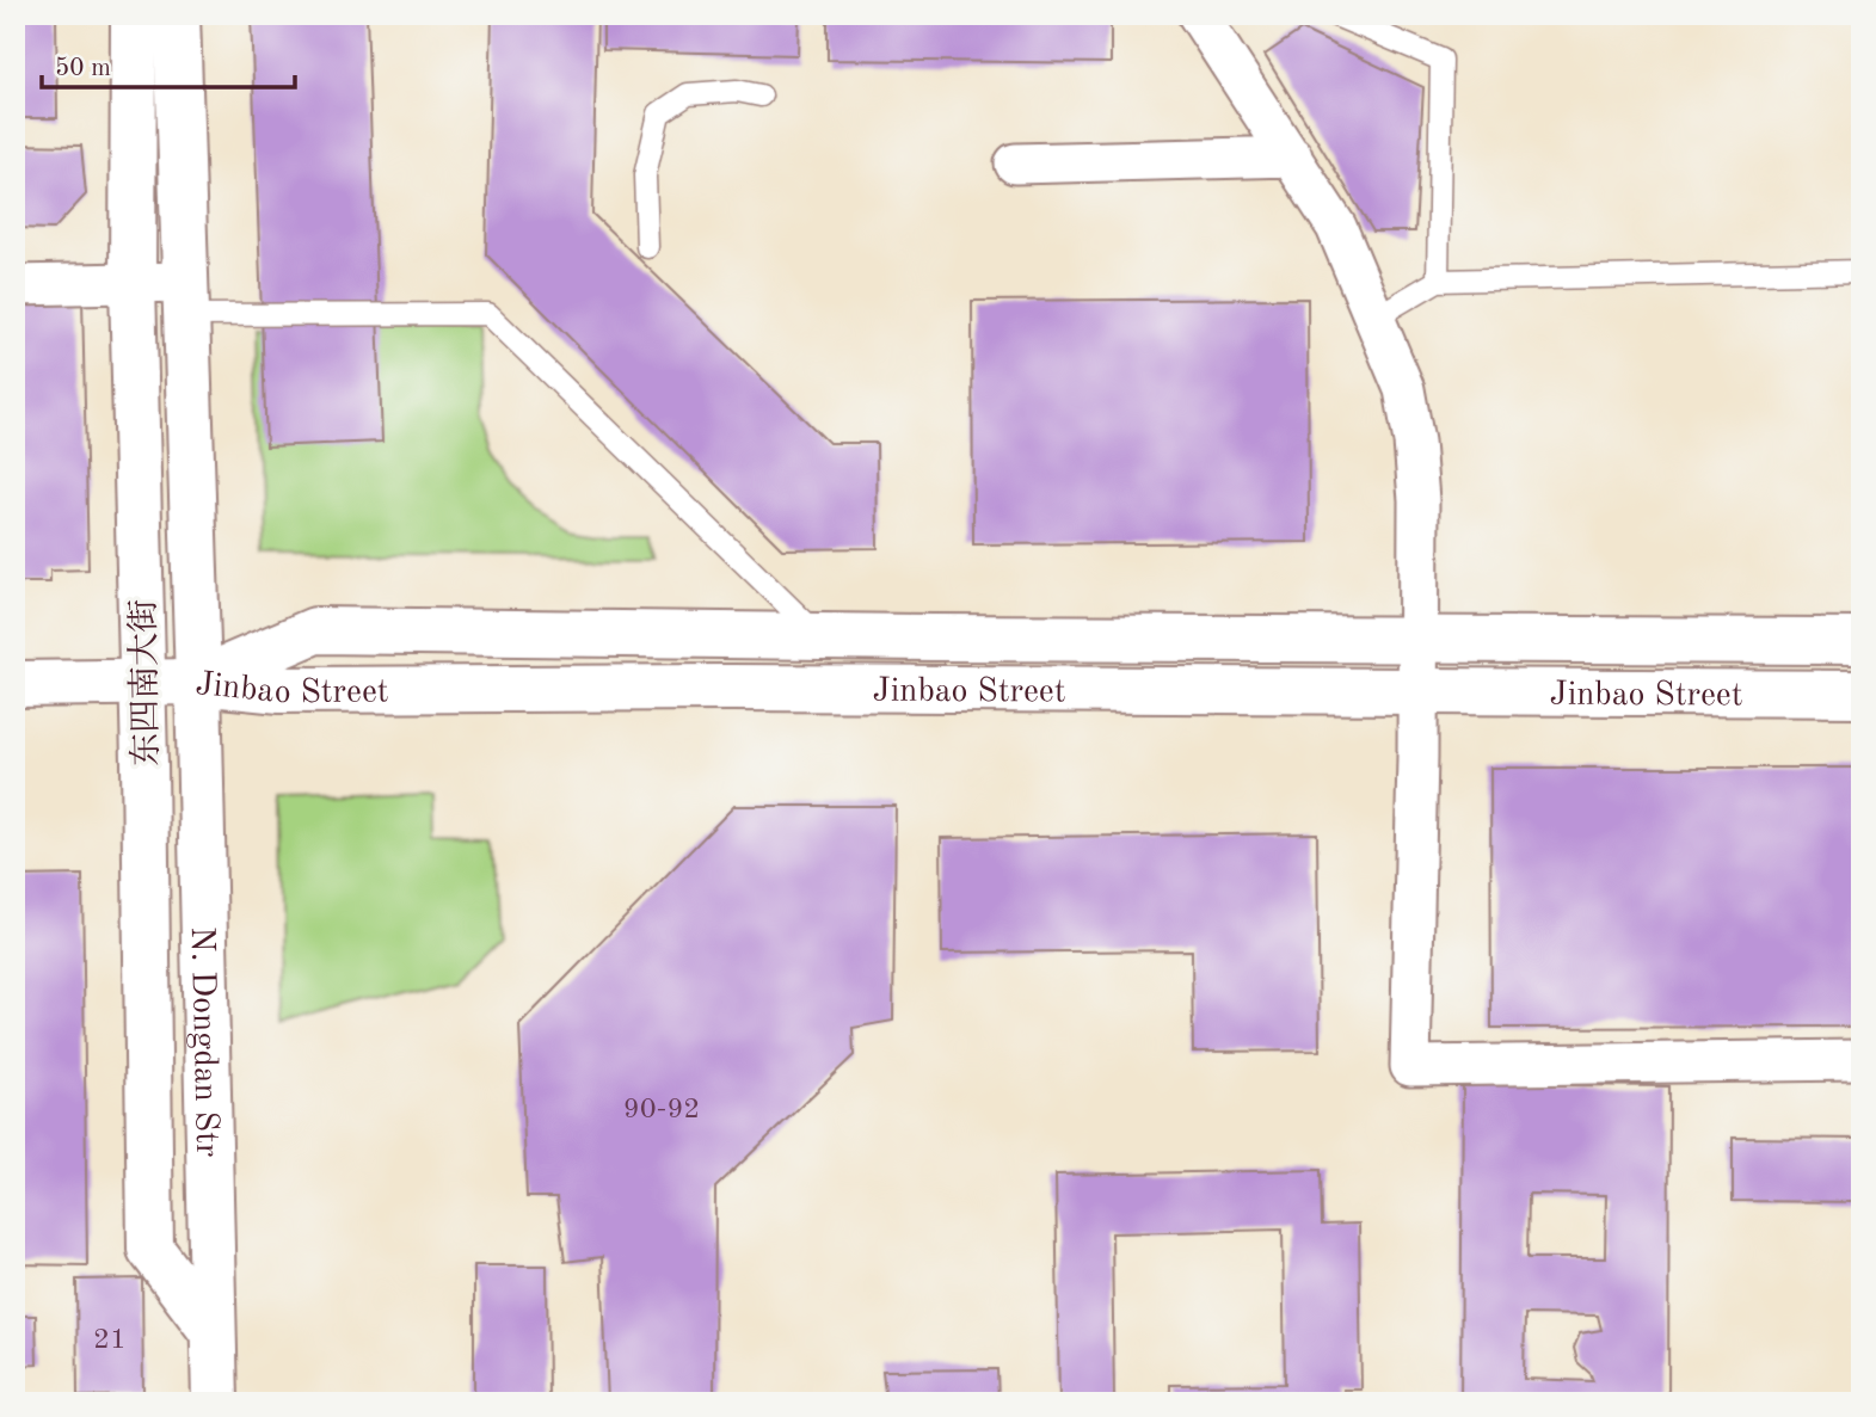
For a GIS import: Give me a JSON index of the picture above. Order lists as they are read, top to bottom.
{
  "streets": {
    "main road": ["Jinbao Street", "东四南大街", "N. Dongdan Str"]
  },
  "crossings": [
    ["Jinbao Street", "东四南大街"],
    ["Jinbao Street", "N. Dongdan Str"],
    ["东四南大街", "N. Dongdan Str"]
  ],
  "house_numbers": ["90-92", "21"],
  "scale_bar": "50 m"
}
